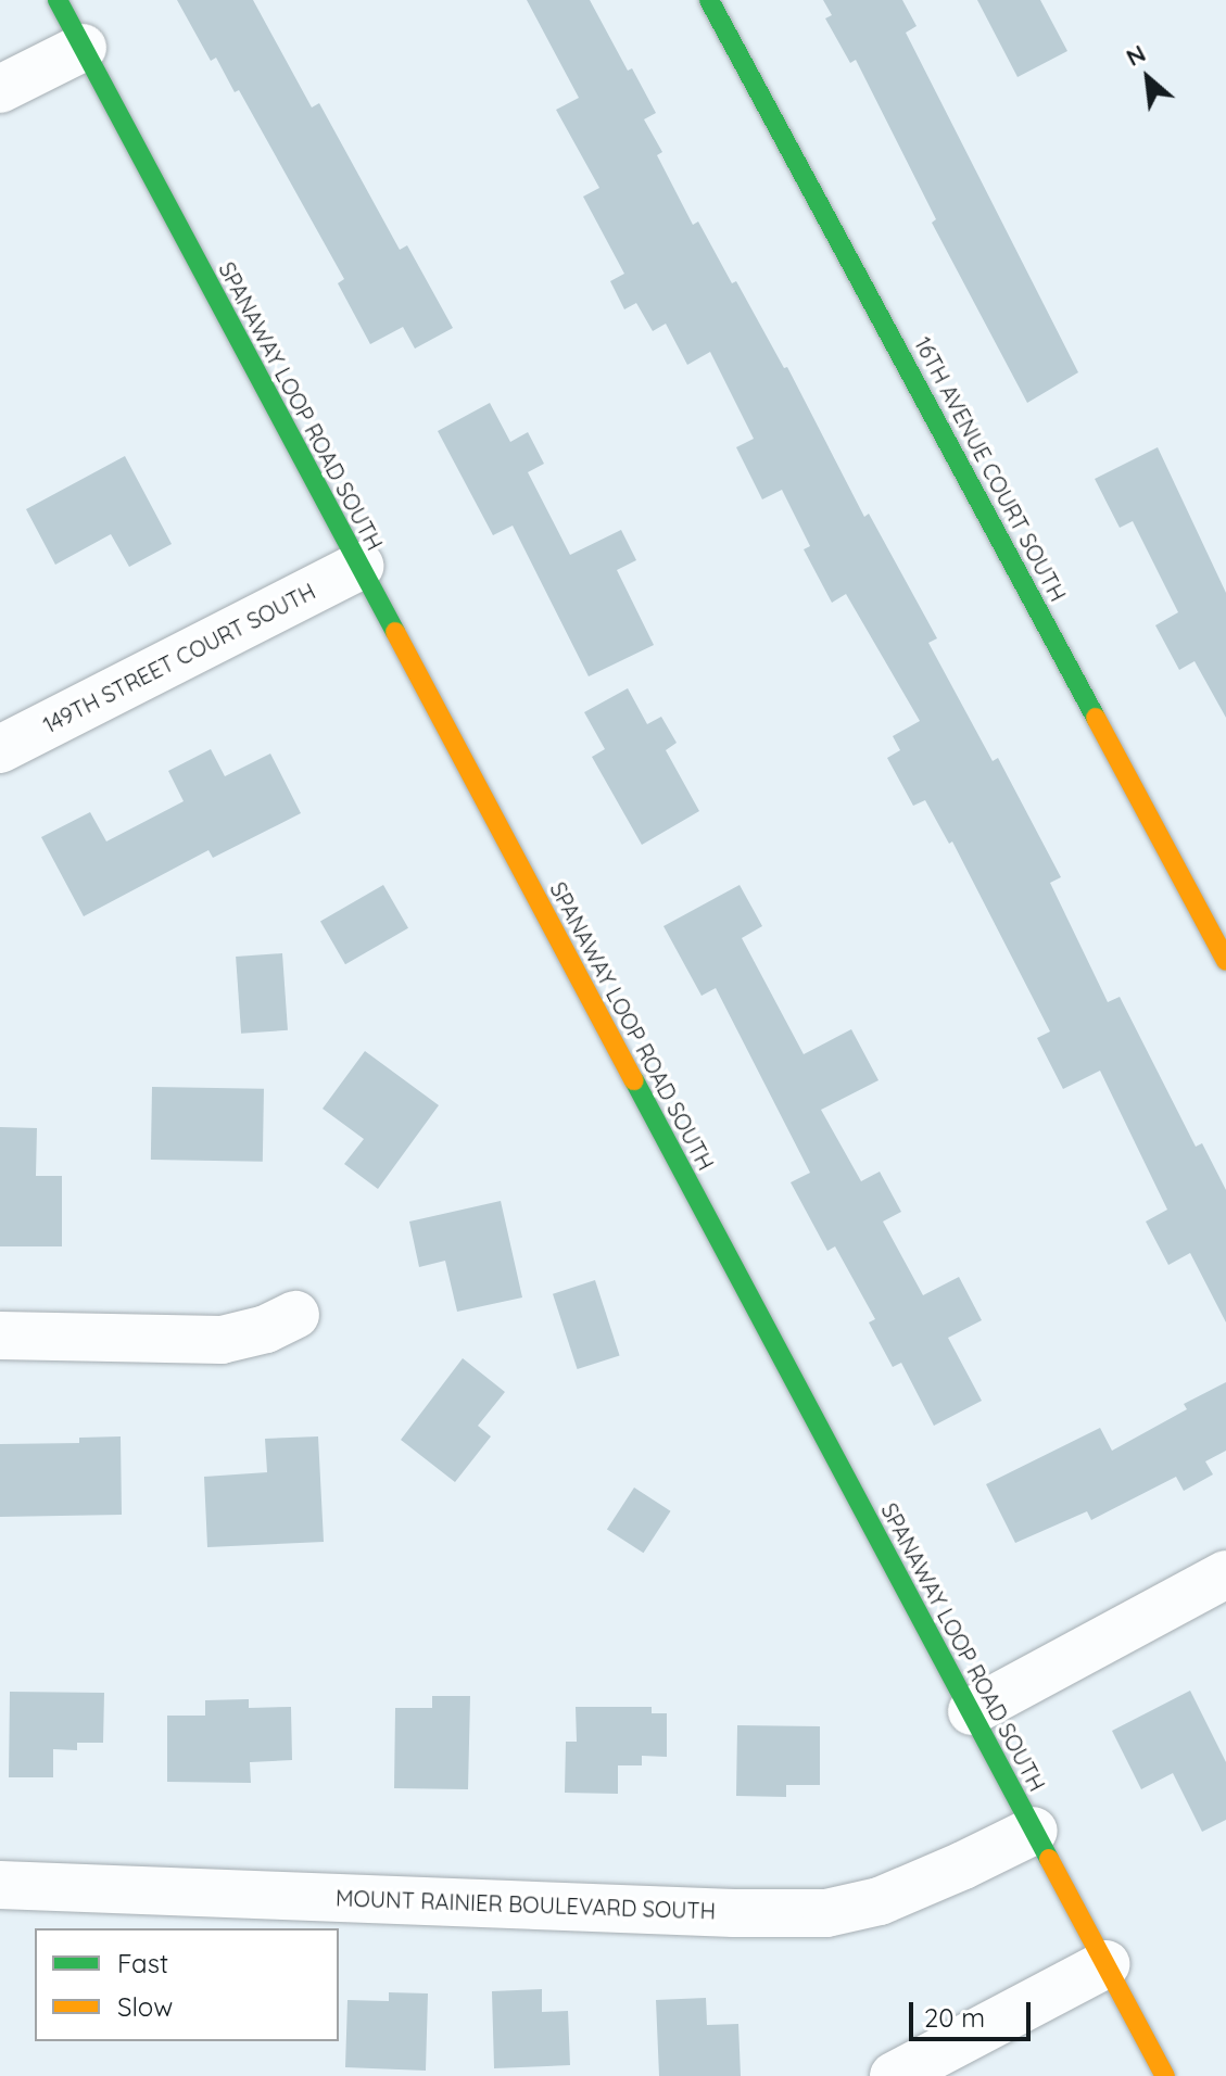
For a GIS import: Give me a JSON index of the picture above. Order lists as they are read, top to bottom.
{
  "streets": {
    "main road": ["SPANAWAY LOOP ROAD SOUTH", "16TH AVENUE COURT SOUTH"],
    "street": ["149TH STREET COURT SOUTH", "MOUNT RAINIER BOULEVARD SOUTH"]
  },
  "crossings": [
    ["SPANAWAY LOOP ROAD SOUTH", "149TH STREET COURT SOUTH"],
    ["SPANAWAY LOOP ROAD SOUTH", "MOUNT RAINIER BOULEVARD SOUTH"]
  ],
  "legend": ["Fast", "Slow"],
  "scale_bar": "20 m",
  "north": "top left"
}
